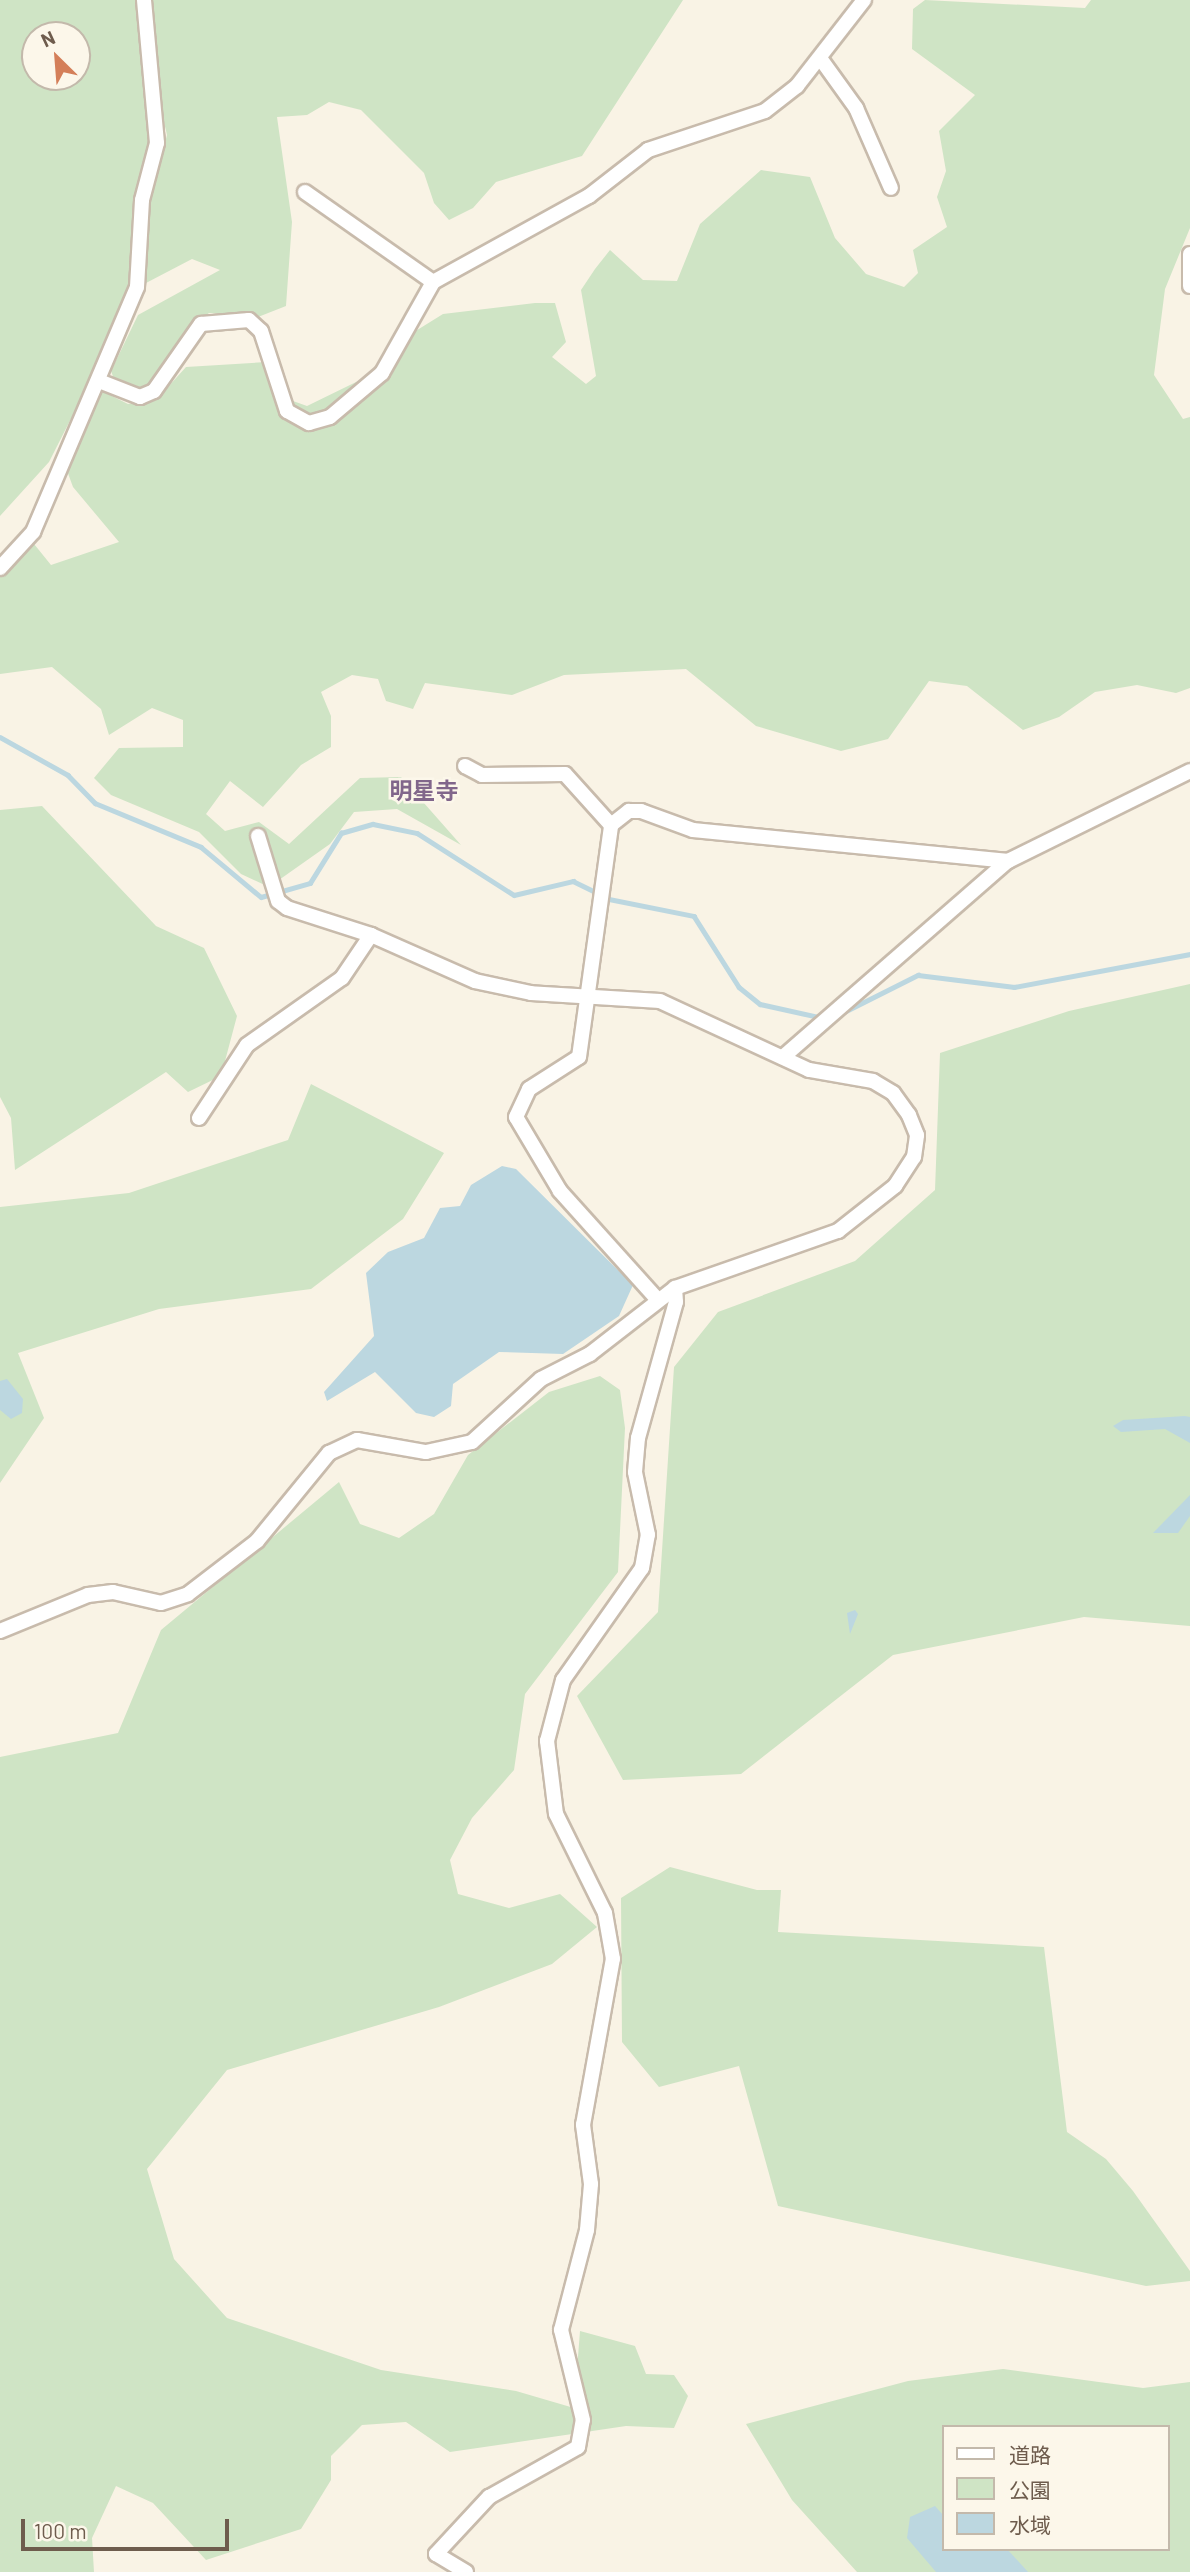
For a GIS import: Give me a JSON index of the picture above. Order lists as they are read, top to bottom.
{
  "districts": ["明星寺"],
  "legend": ["道路", "公園", "水域"],
  "scale_bar": "100 m",
  "north": "top left"
}
